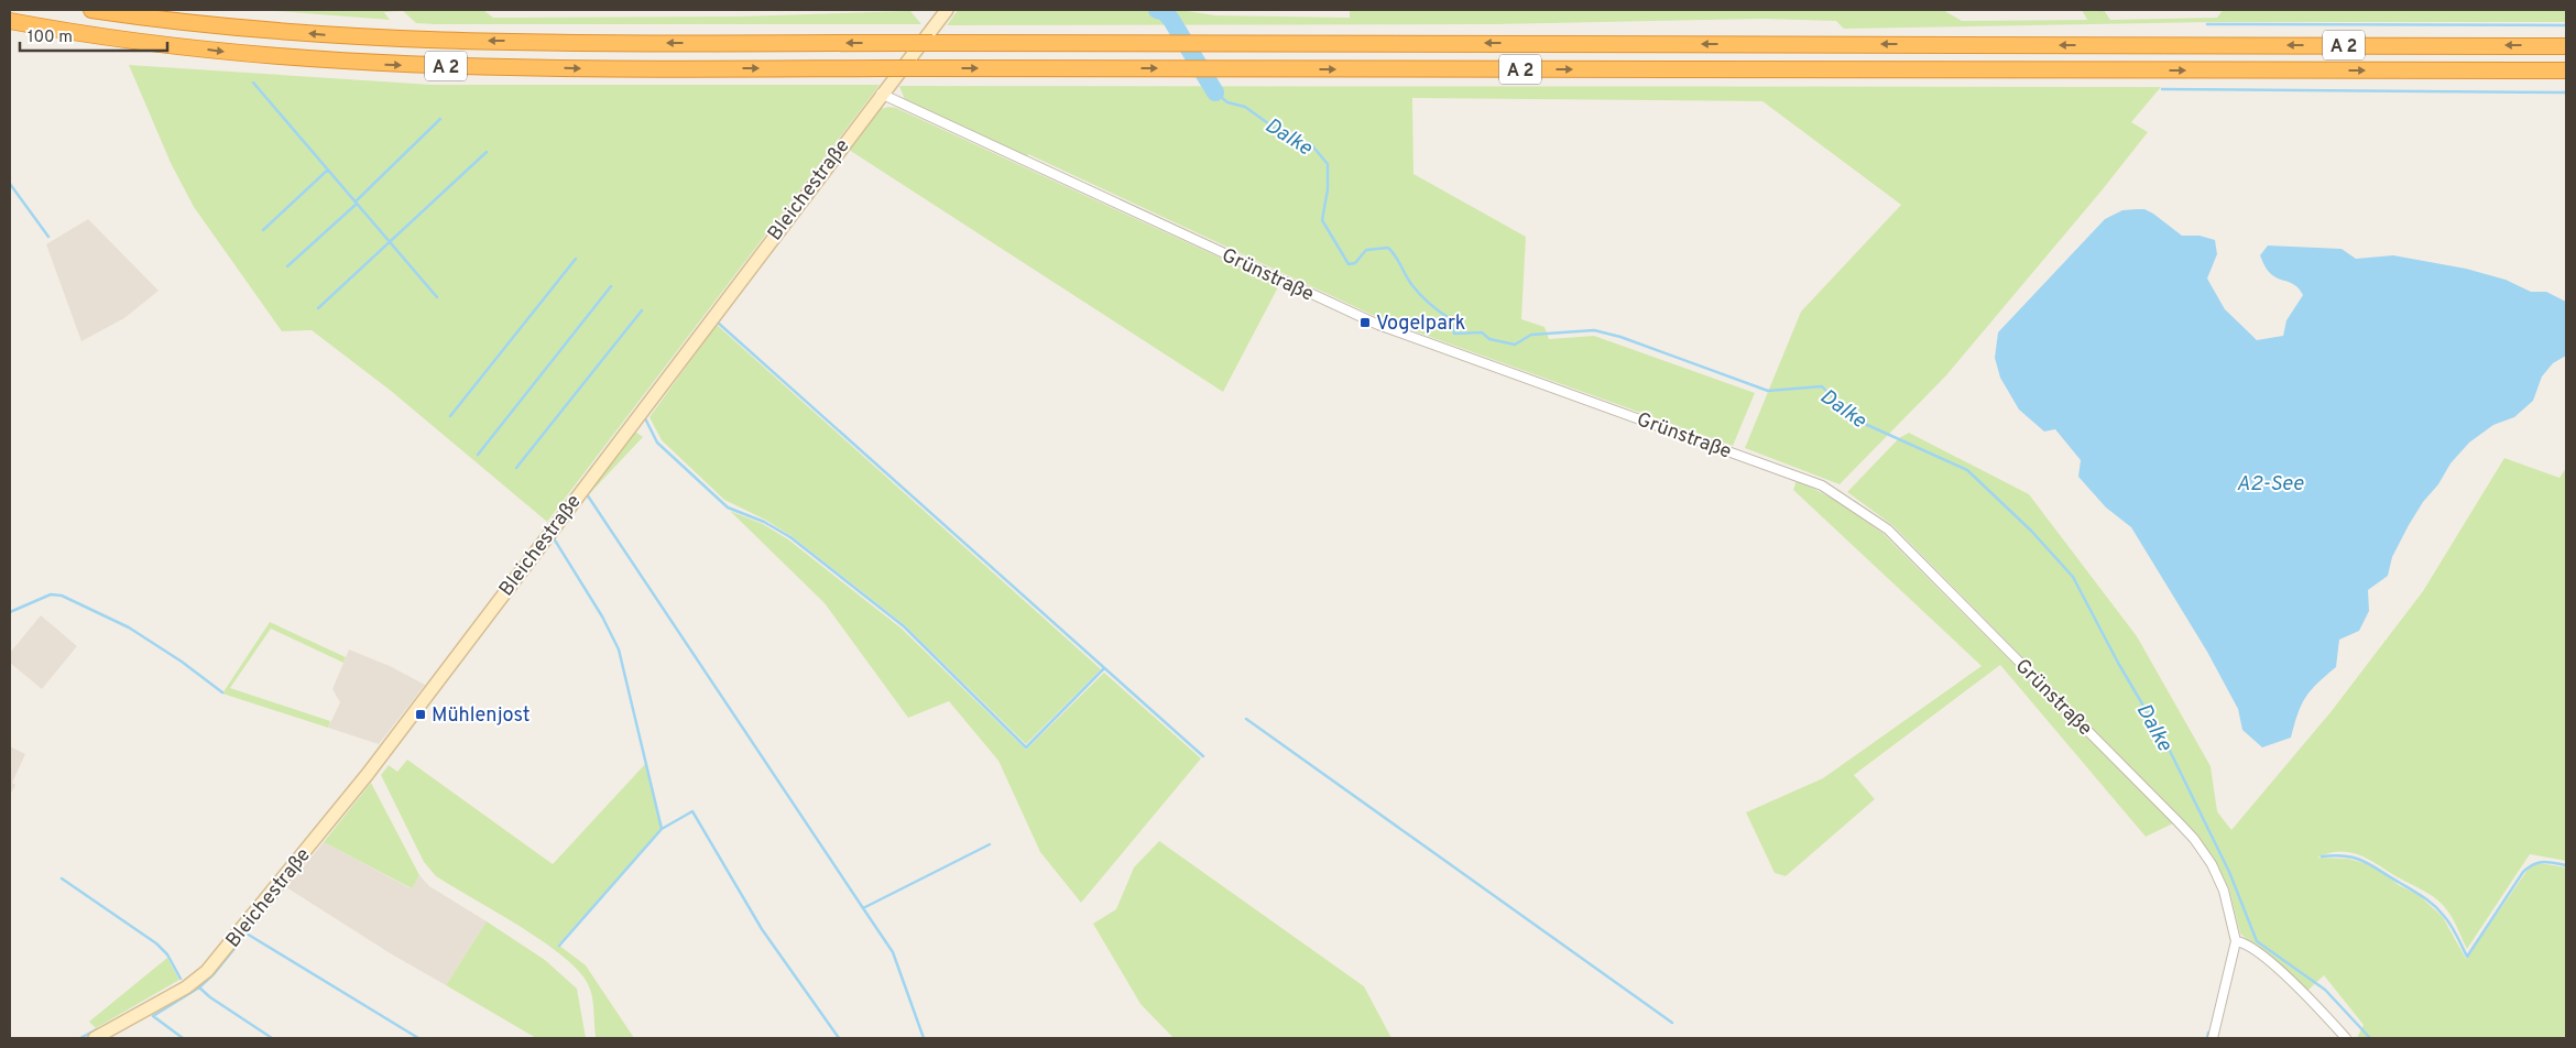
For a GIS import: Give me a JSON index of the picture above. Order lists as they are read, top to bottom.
{
  "streets": {
    "highway": ["A 2"],
    "street": ["Bleichestraße", "Grünstraße"]
  },
  "crossings": [
    ["Bleichestraße", "Grünstraße"]
  ],
  "water": ["Dalke", "A2-See"],
  "places": {
    "transit": ["Vogelpark", "Mühlenjost"]
  },
  "scale_bar": "100 m"
}
